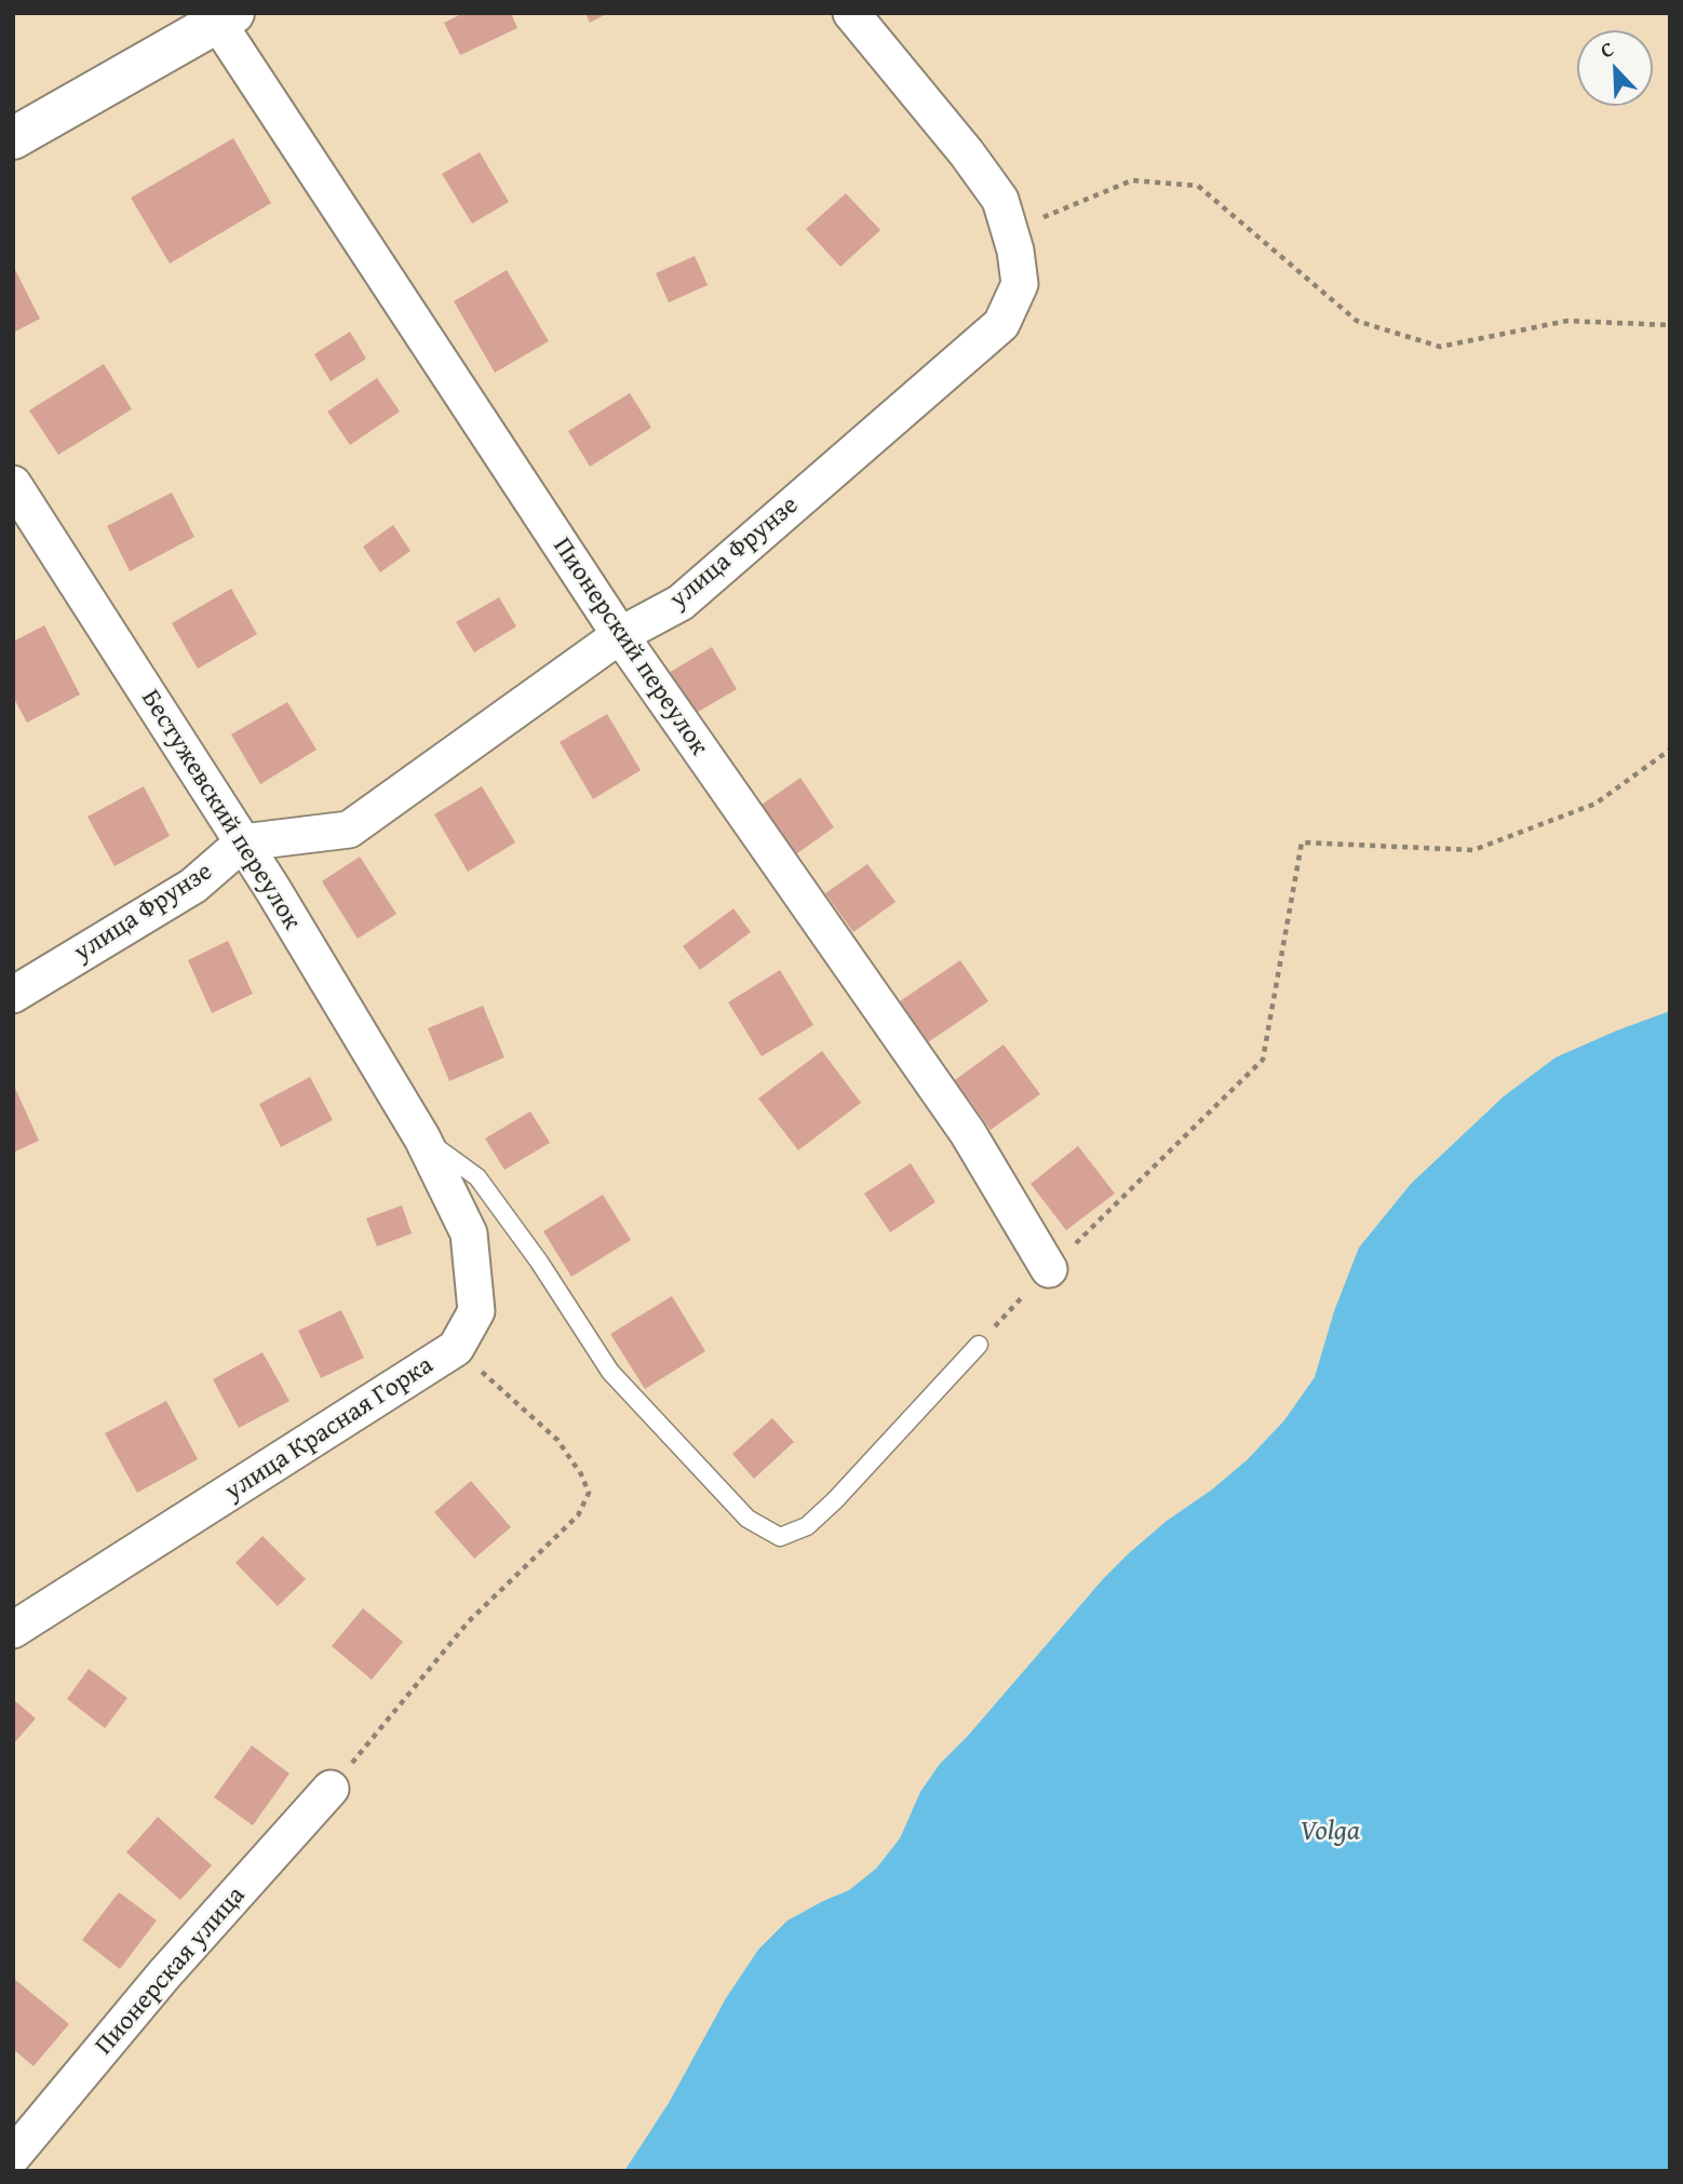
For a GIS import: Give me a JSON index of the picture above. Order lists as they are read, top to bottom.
{
  "streets": {
    "street": [
      "улица Фрунзе",
      "Пионерский переулок",
      "Бестужевский переулок",
      "улица Красная Горка",
      "Пионерская улица"
    ]
  },
  "crossings": [
    ["улица Фрунзе", "Пионерский переулок"],
    ["улица Фрунзе", "Бестужевский переулок"],
    ["Бестужевский переулок", "улица Красная Горка"]
  ],
  "water": ["Volga"],
  "north": "top left"
}
